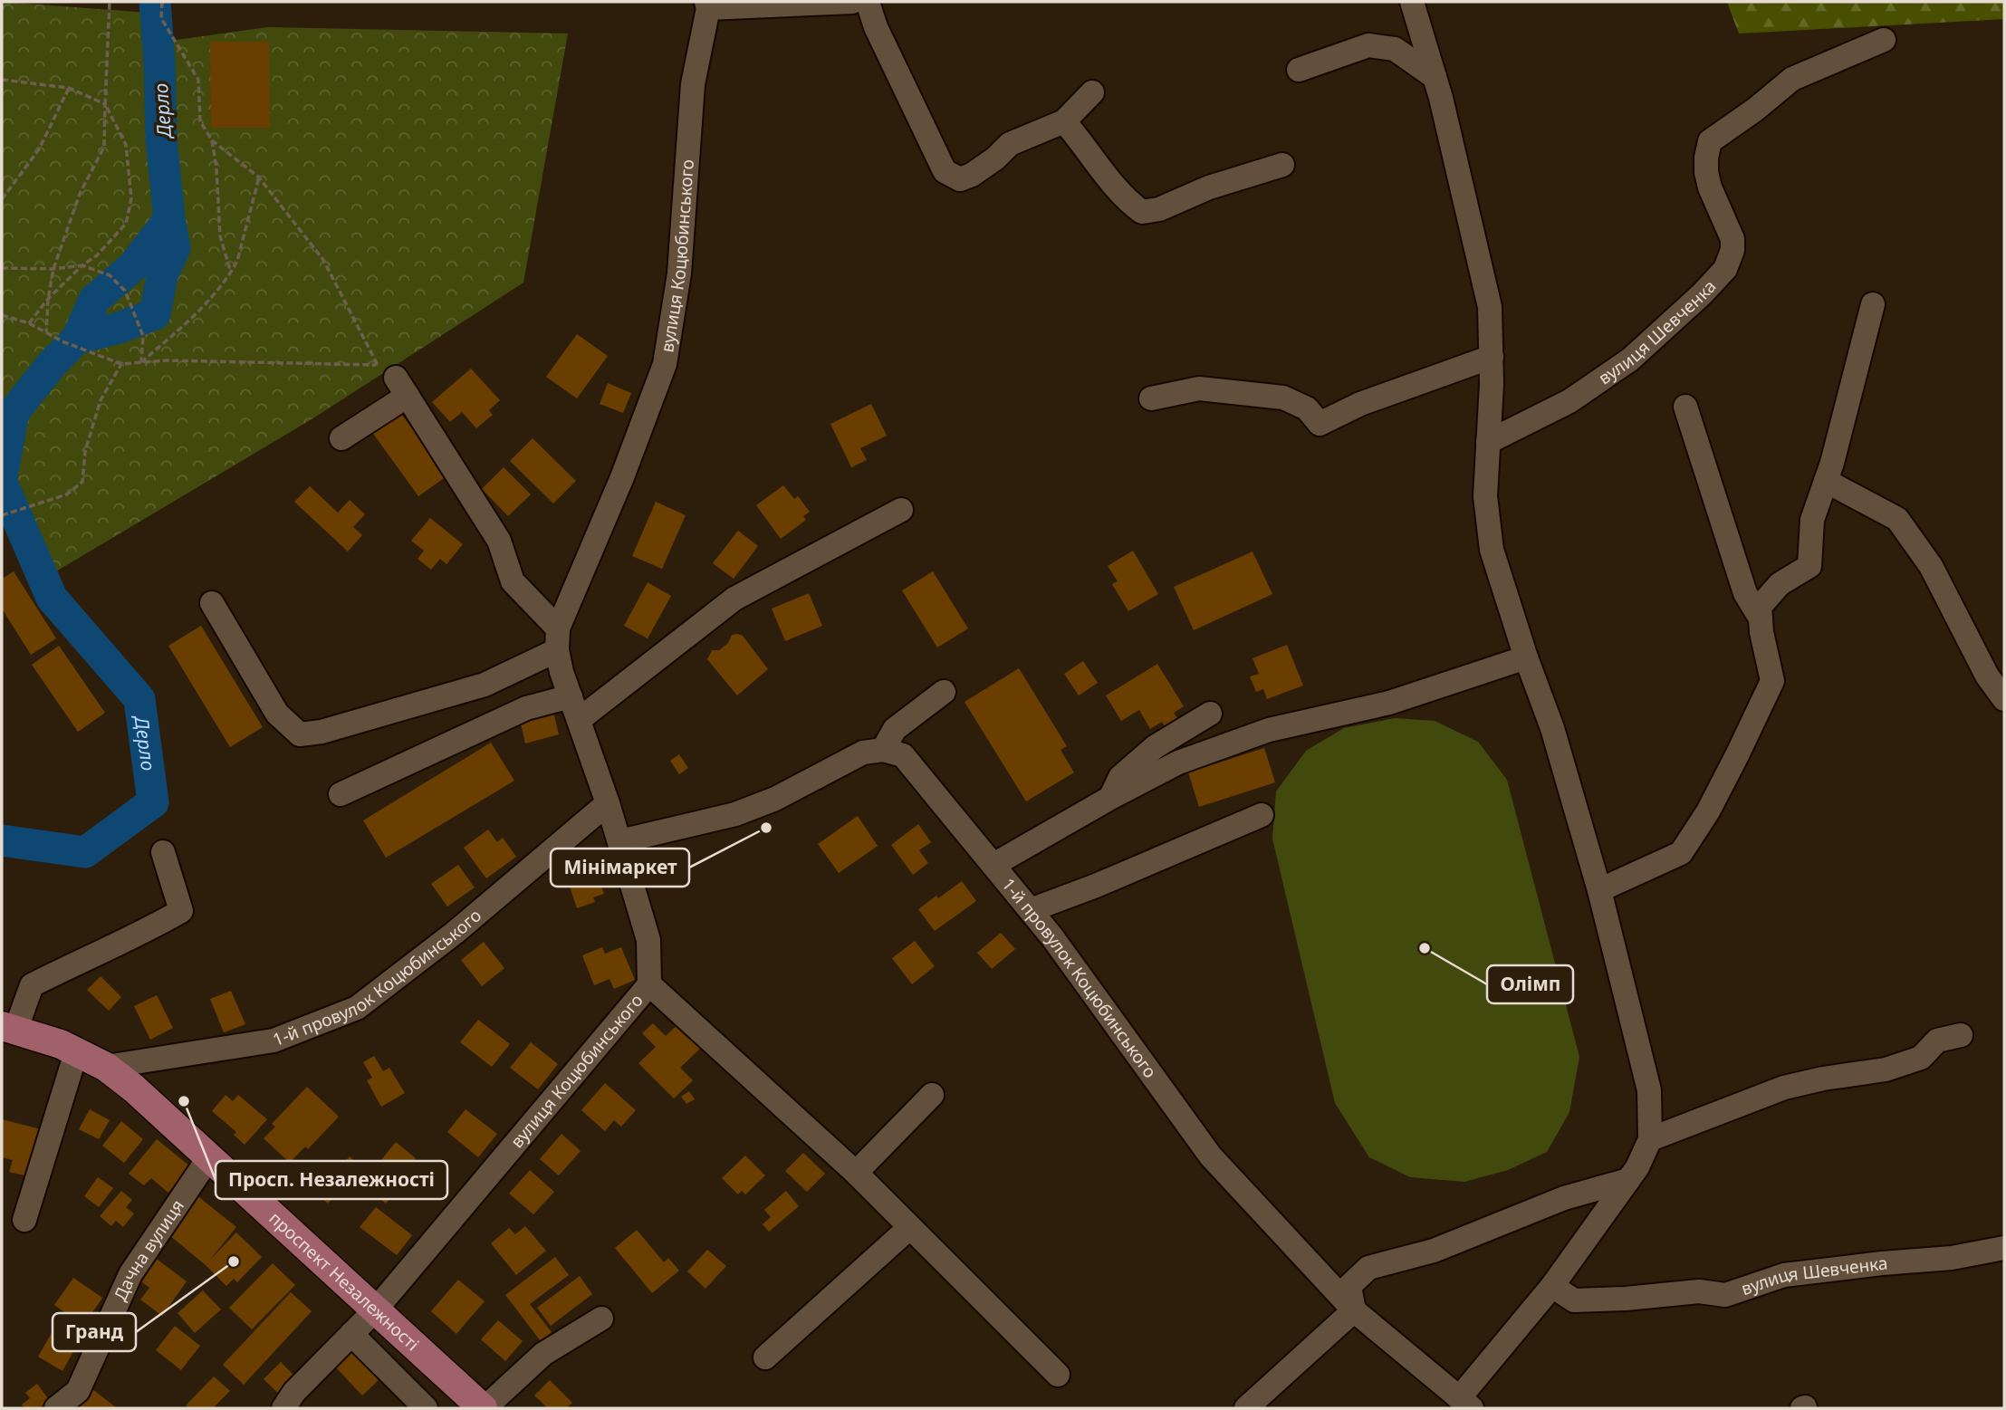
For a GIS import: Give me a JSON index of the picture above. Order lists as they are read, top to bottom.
{
  "streets": {
    "main road": ["проспект Незалежності"],
    "street": [
      "вулиця Коцюбинського",
      "вулиця Шевченка",
      "1-й провулок Коцюбинського",
      "Дачна вулиця"
    ]
  },
  "crossings": [
    ["вулиця Коцюбинського", "1-й провулок Коцюбинського"],
    ["вулиця Коцюбинського", "проспект Незалежності"],
    ["1-й провулок Коцюбинського", "проспект Незалежності"],
    ["Дачна вулиця", "проспект Незалежності"]
  ],
  "water": ["Дерло"],
  "places": [
    "Мінімаркет",
    "Олімп",
    "Просп. Незалежності",
    "Гранд"
  ]
}
